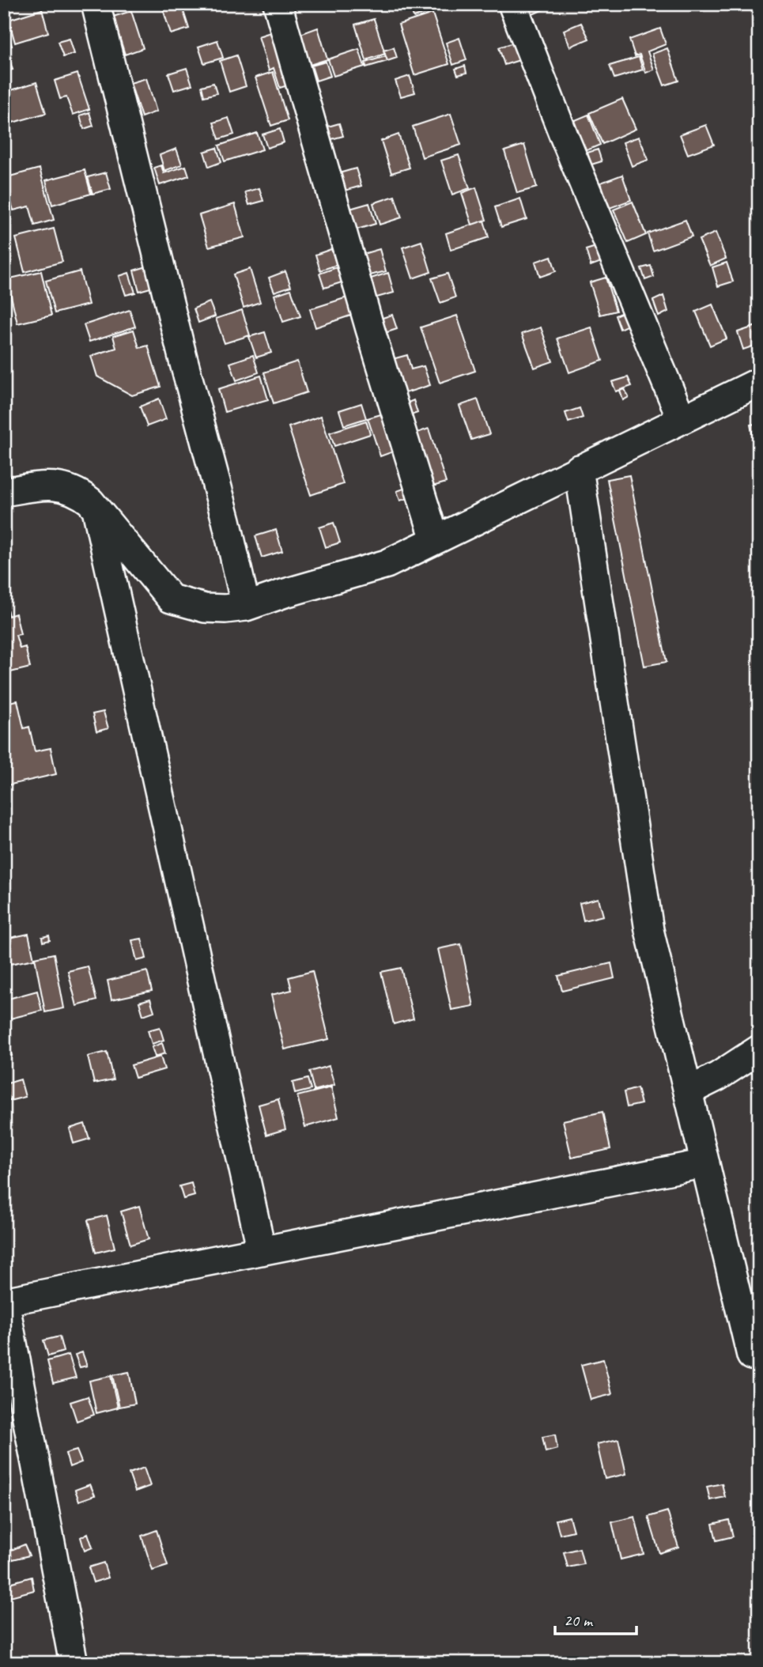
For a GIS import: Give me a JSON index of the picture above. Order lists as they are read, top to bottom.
{
  "scale_bar": "20 m"
}
